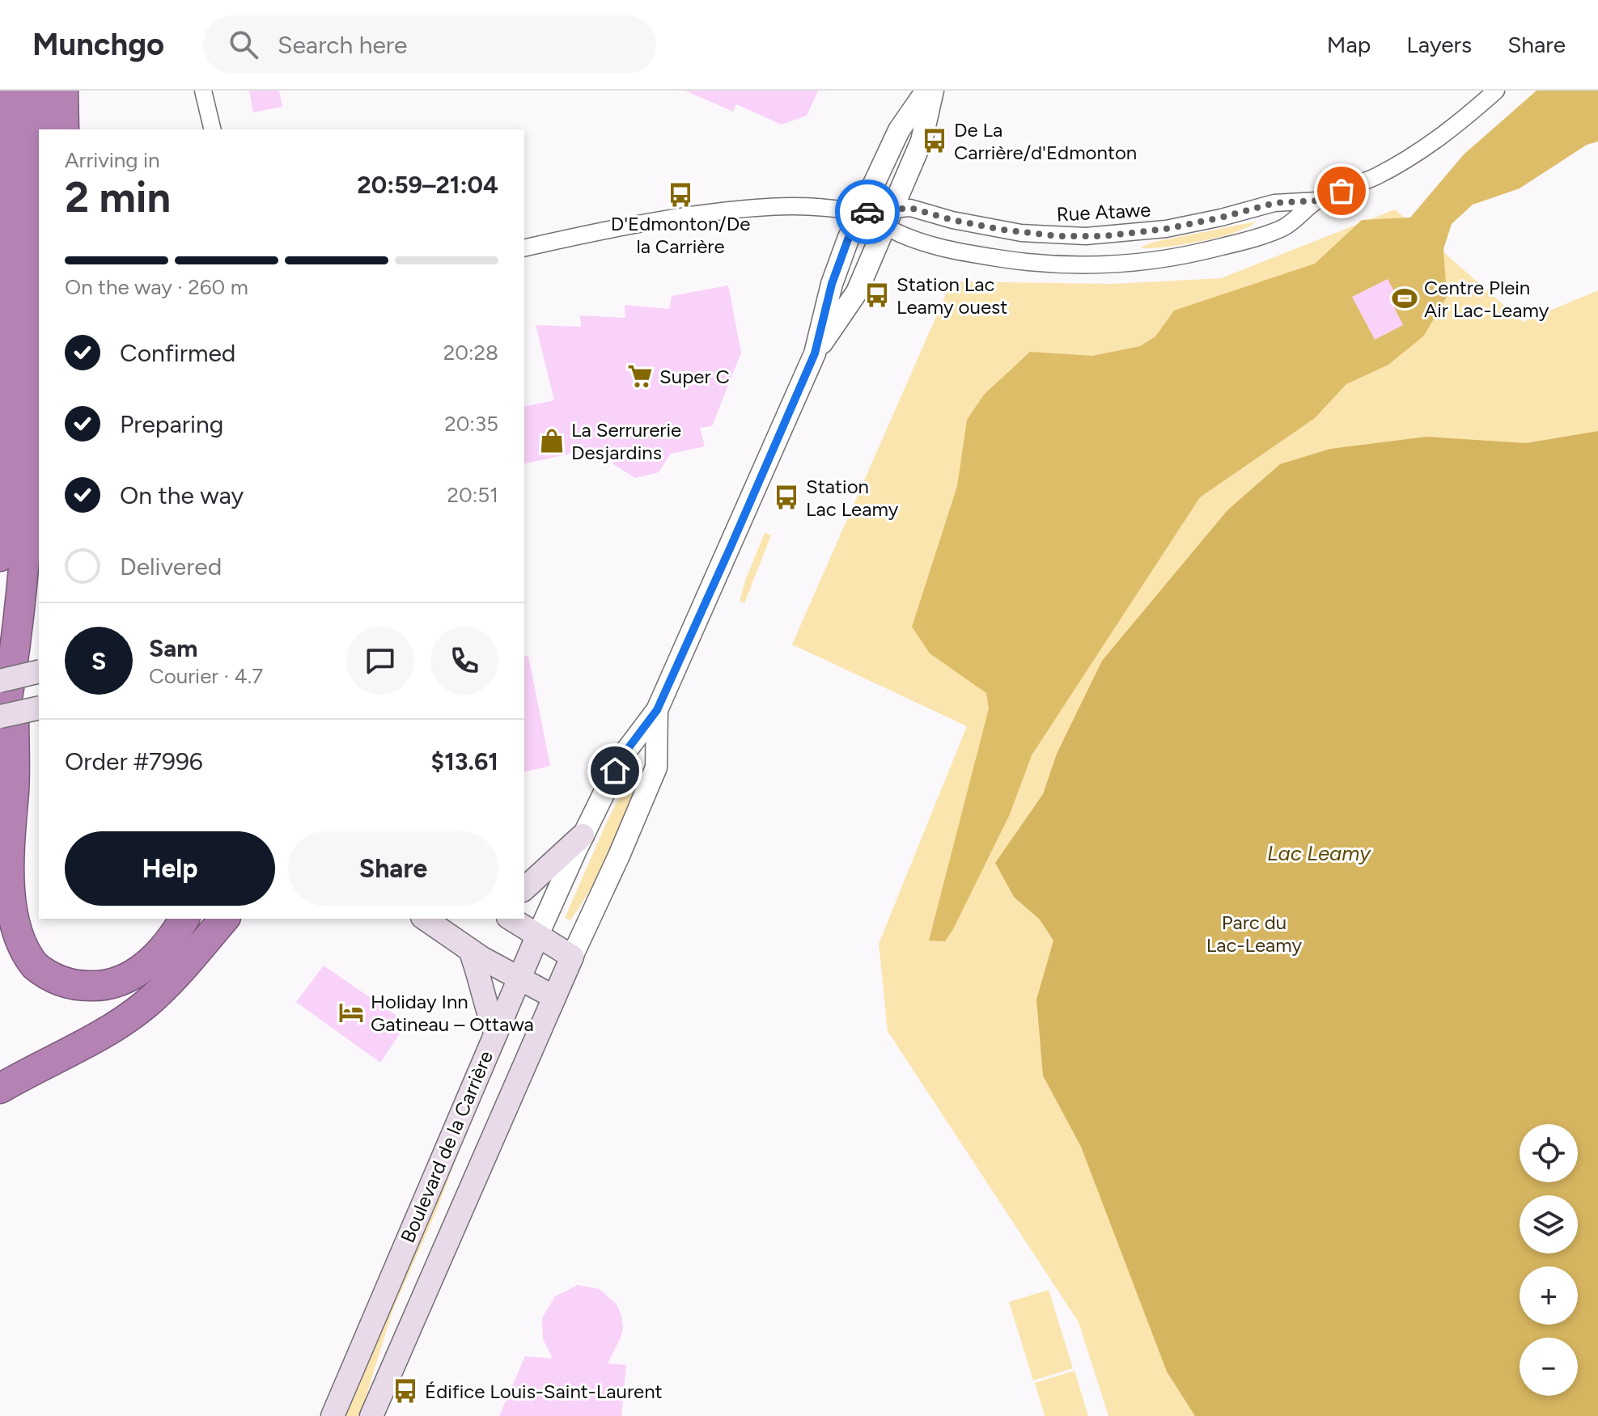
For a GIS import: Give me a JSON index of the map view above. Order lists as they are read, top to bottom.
{
  "streets": {
    "main road": ["Boulevard de la Carrière"],
    "street": ["Rue Atawe"]
  },
  "crossings": [
    ["Rue Atawe", "Boulevard de la Carrière"]
  ],
  "water": ["Lac Leamy"],
  "parks": ["Parc du Lac-Leamy"],
  "places": {
    "bus stop": [
      "De La Carrière/d'Edmonton",
      "D'Edmonton/De la Carrière",
      "Station Lac Leamy ouest",
      "Station Lac Leamy",
      "Édifice Louis-Saint-Laurent"
    ],
    "sports": ["Centre Plein Air Lac-Leamy"],
    "supermarket": ["Super C"],
    "shop": ["La Serrurerie Desjardins"],
    "hotel": ["Holiday Inn Gatineau – Ottawa"]
  },
  "page": {
    "header": "Munchgo",
    "search": "Search here",
    "nav": ["Map", "Layers", "Share"],
    "heading": ["2 min", "Arriving in", "20:59–21:04"],
    "panel": [
      "Sam",
      "Courier · 4.7",
      "Order #7996",
      "$13.61"
    ],
    "bar": "On the way · 260 m",
    "list": [
      ["Confirmed", "20:28"],
      ["Preparing", "20:35"],
      ["On the way", "20:51"],
      "Delivered"
    ],
    "round": "S",
    "buttons": ["Help", "Share"],
    "map_buttons": ["+", "−"]
  }
}
